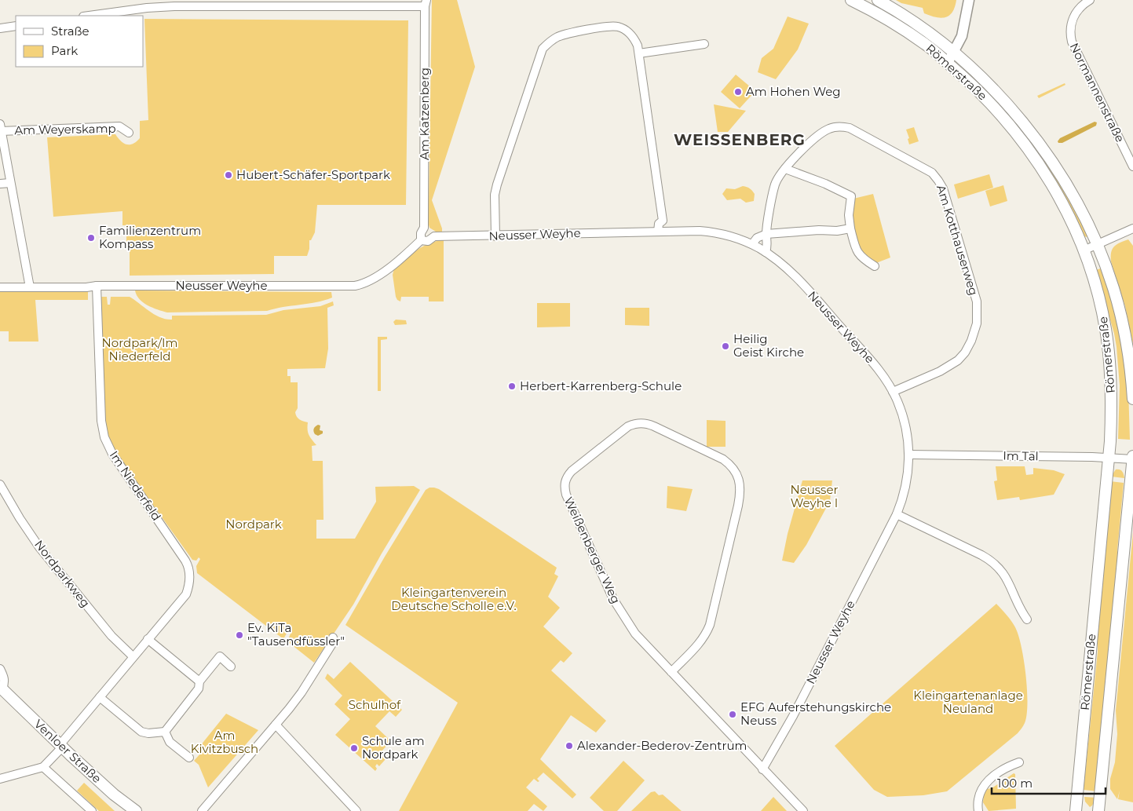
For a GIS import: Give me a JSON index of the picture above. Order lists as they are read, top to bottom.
{
  "streets": {
    "main road": ["Römerstraße", "Venloer Straße"],
    "street": [
      "Normannenstraße",
      "Am Katzenberg",
      "Am Weyerskamp",
      "Neusser Weyhe",
      "Am Kotthauserweg",
      "Im Tal",
      "Im Niederfeld",
      "Weißenberger Weg",
      "Nordparkweg"
    ]
  },
  "crossings": [
    ["Römerstraße", "Im Tal"],
    ["Am Katzenberg", "Neusser Weyhe"],
    ["Neusser Weyhe", "Am Kotthauserweg"],
    ["Neusser Weyhe", "Im Tal"],
    ["Neusser Weyhe", "Im Niederfeld"],
    ["Neusser Weyhe", "Weißenberger Weg"]
  ],
  "districts": ["WEISSENBERG"],
  "parks": [
    "Nordpark/Im Niederfeld",
    "Neusser Weyhe I",
    "Nordpark",
    "Kleingartenverein Deutsche Scholle e.V.",
    "Kleingartenanlage Neuland",
    "Schulhof",
    "Am Kivitzbusch"
  ],
  "places": [
    "Am Hohen Weg",
    "Hubert-Schäfer-Sportpark",
    "Familienzentrum Kompass",
    "Heilig Geist Kirche",
    "Herbert-Karrenberg-Schule",
    "Ev. KiTa \"Tausendfüssler\"",
    "EFG Auferstehungskirche Neuss",
    "Alexander-Bederov-Zentrum",
    "Schule am Nordpark"
  ],
  "legend": ["Straße", "Park"],
  "scale_bar": "100 m"
}
